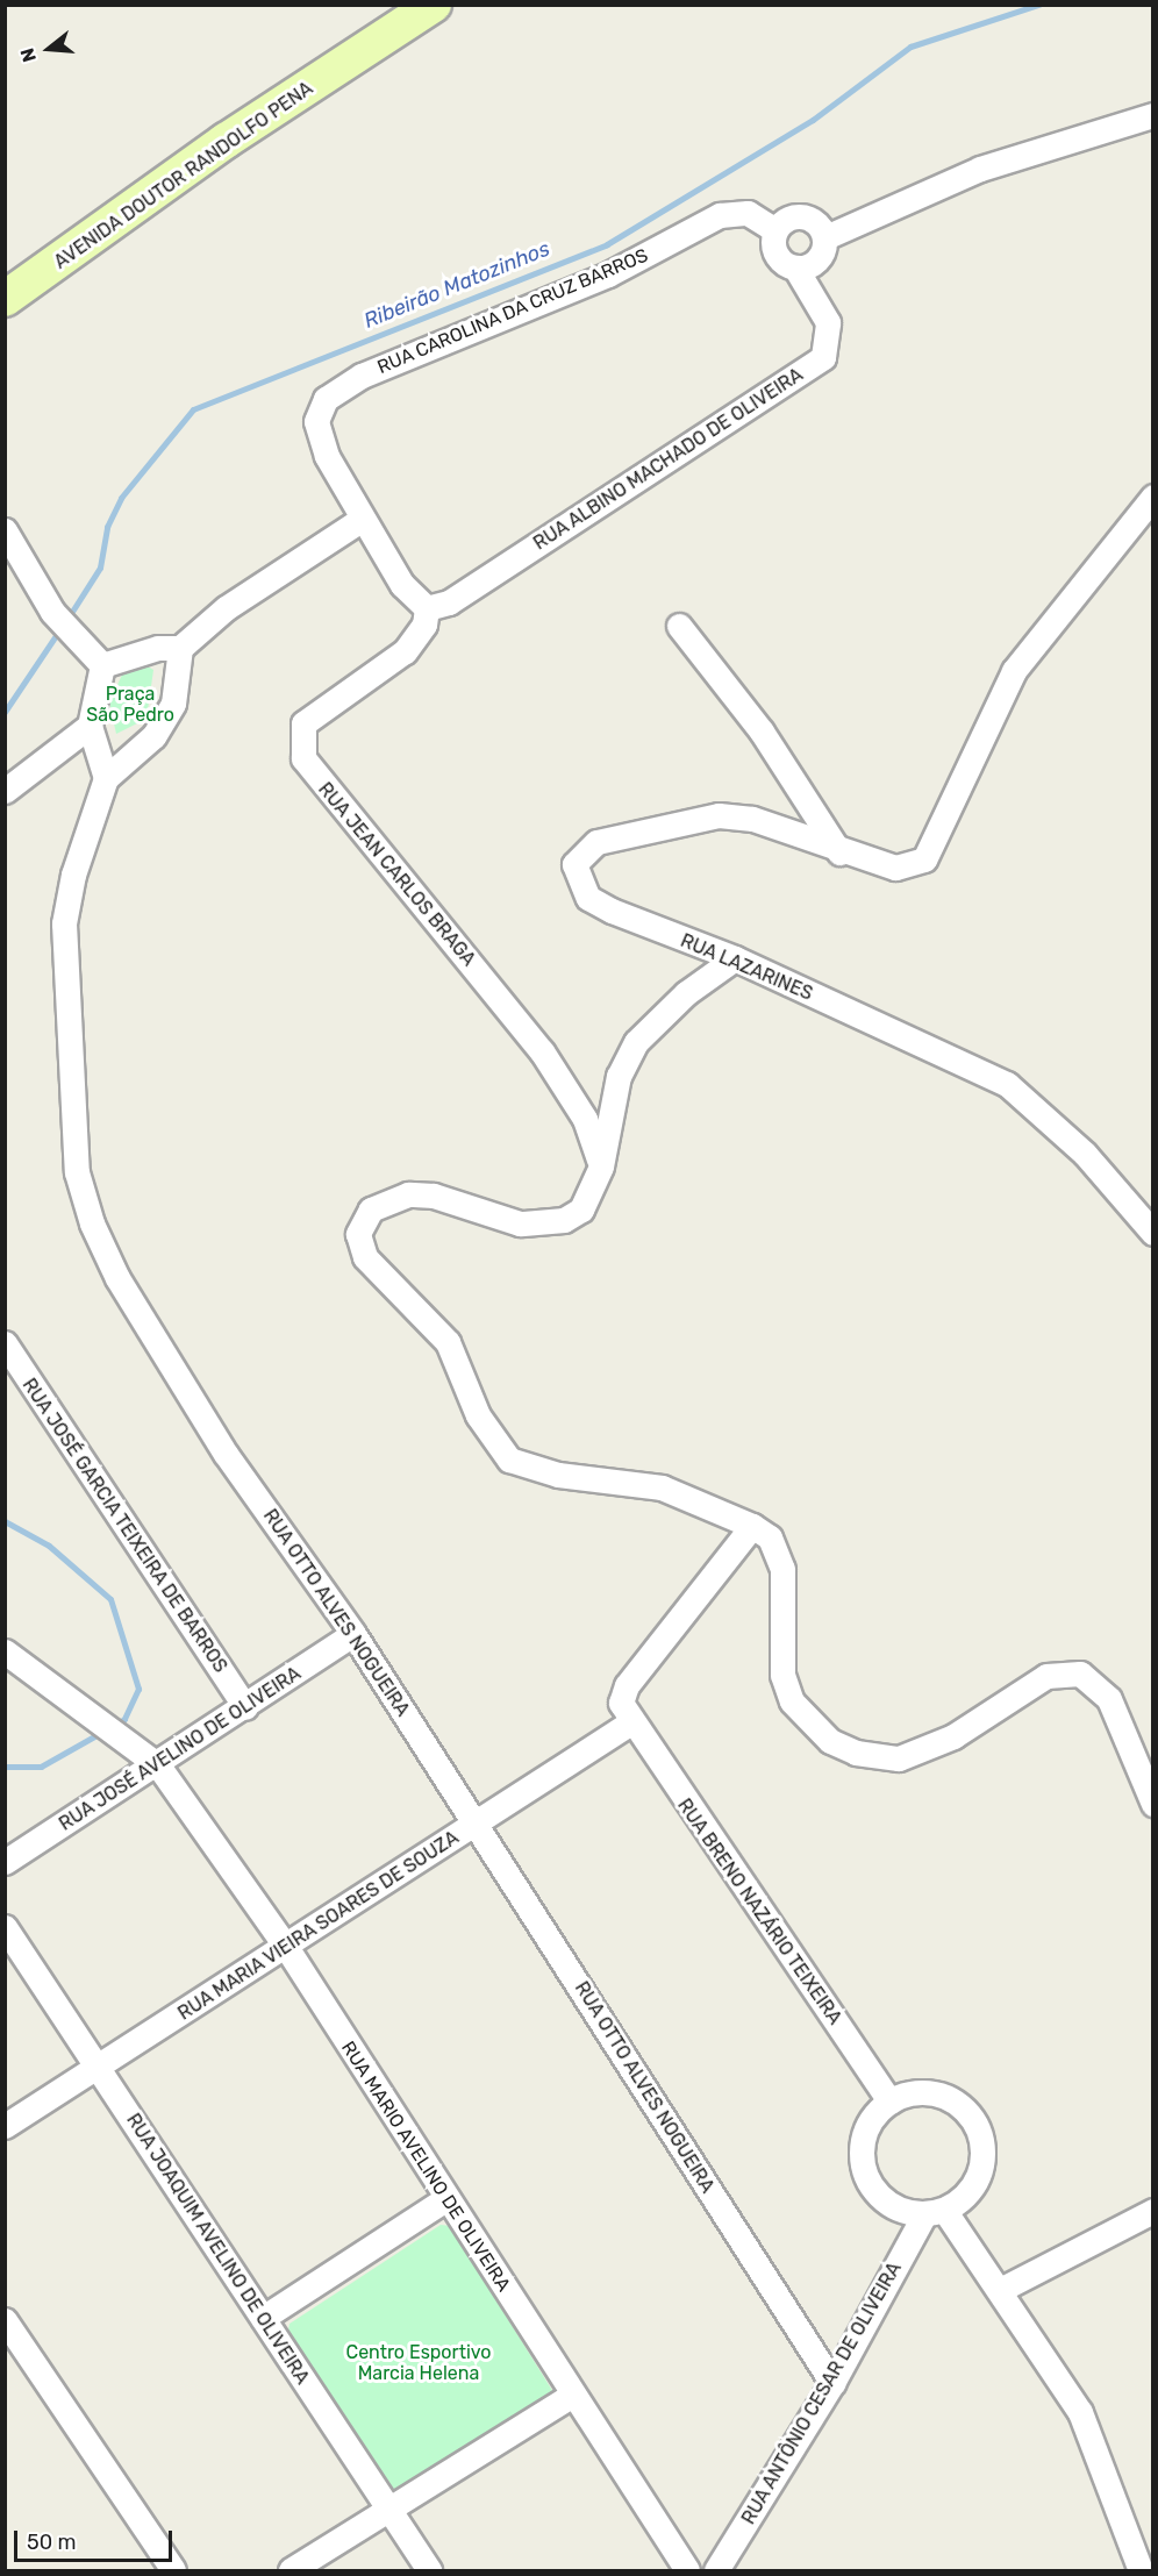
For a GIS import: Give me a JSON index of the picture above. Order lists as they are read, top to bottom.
{
  "streets": {
    "main road": ["AVENIDA DOUTOR RANDOLFO PENA"],
    "street": [
      "RUA CAROLINA DA CRUZ BARROS",
      "RUA ALBINO MACHADO DE OLIVEIRA",
      "RUA JEAN CARLOS BRAGA",
      "RUA LAZARINES",
      "RUA JOSÉ GARCIA TEIXEIRA DE BARROS",
      "RUA OTTO ALVES NOGUEIRA",
      "RUA JOSÉ AVELINO DE OLIVEIRA",
      "RUA BRENO NAZÁRIO TEIXEIRA",
      "RUA MARIA VIEIRA SOARES DE SOUZA",
      "RUA MARIO AVELINO DE OLIVEIRA",
      "RUA JOAQUIM AVELINO DE OLIVEIRA",
      "RUA ANTÔNIO CESAR DE OLIVEIRA"
    ]
  },
  "crossings": [
    ["RUA CAROLINA DA CRUZ BARROS", "RUA ALBINO MACHADO DE OLIVEIRA"],
    ["RUA ALBINO MACHADO DE OLIVEIRA", "RUA JEAN CARLOS BRAGA"],
    ["RUA JOSÉ GARCIA TEIXEIRA DE BARROS", "RUA JOSÉ AVELINO DE OLIVEIRA"],
    ["RUA OTTO ALVES NOGUEIRA", "RUA JOSÉ AVELINO DE OLIVEIRA"],
    ["RUA OTTO ALVES NOGUEIRA", "RUA MARIA VIEIRA SOARES DE SOUZA"],
    ["RUA OTTO ALVES NOGUEIRA", "RUA ANTÔNIO CESAR DE OLIVEIRA"],
    ["RUA JOSÉ AVELINO DE OLIVEIRA", "RUA MARIO AVELINO DE OLIVEIRA"],
    ["RUA BRENO NAZÁRIO TEIXEIRA", "RUA MARIA VIEIRA SOARES DE SOUZA"],
    ["RUA BRENO NAZÁRIO TEIXEIRA", "RUA ANTÔNIO CESAR DE OLIVEIRA"],
    ["RUA MARIA VIEIRA SOARES DE SOUZA", "RUA MARIO AVELINO DE OLIVEIRA"],
    ["RUA MARIA VIEIRA SOARES DE SOUZA", "RUA JOAQUIM AVELINO DE OLIVEIRA"]
  ],
  "water": ["Ribeirão Matozinhos"],
  "parks": ["Praça São Pedro", "Centro Esportivo Marcia Helena"],
  "scale_bar": "50 m",
  "north": "left"
}
